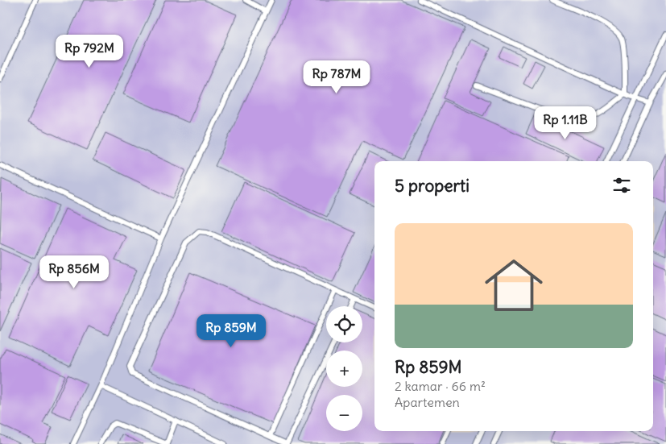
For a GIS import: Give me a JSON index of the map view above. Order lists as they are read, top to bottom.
{
  "page": {
    "price": [
      "Rp 792M",
      "Rp 787M",
      "Rp 1.11B",
      "Rp 856M",
      "Rp 859M"
    ],
    "heading": "5 properti",
    "list": [
      {
        "name": "Rp 859M",
        "note": "2 kamar · 66 m² · Apartemen"
      }
    ],
    "map_buttons": ["+", "−"]
  }
}
